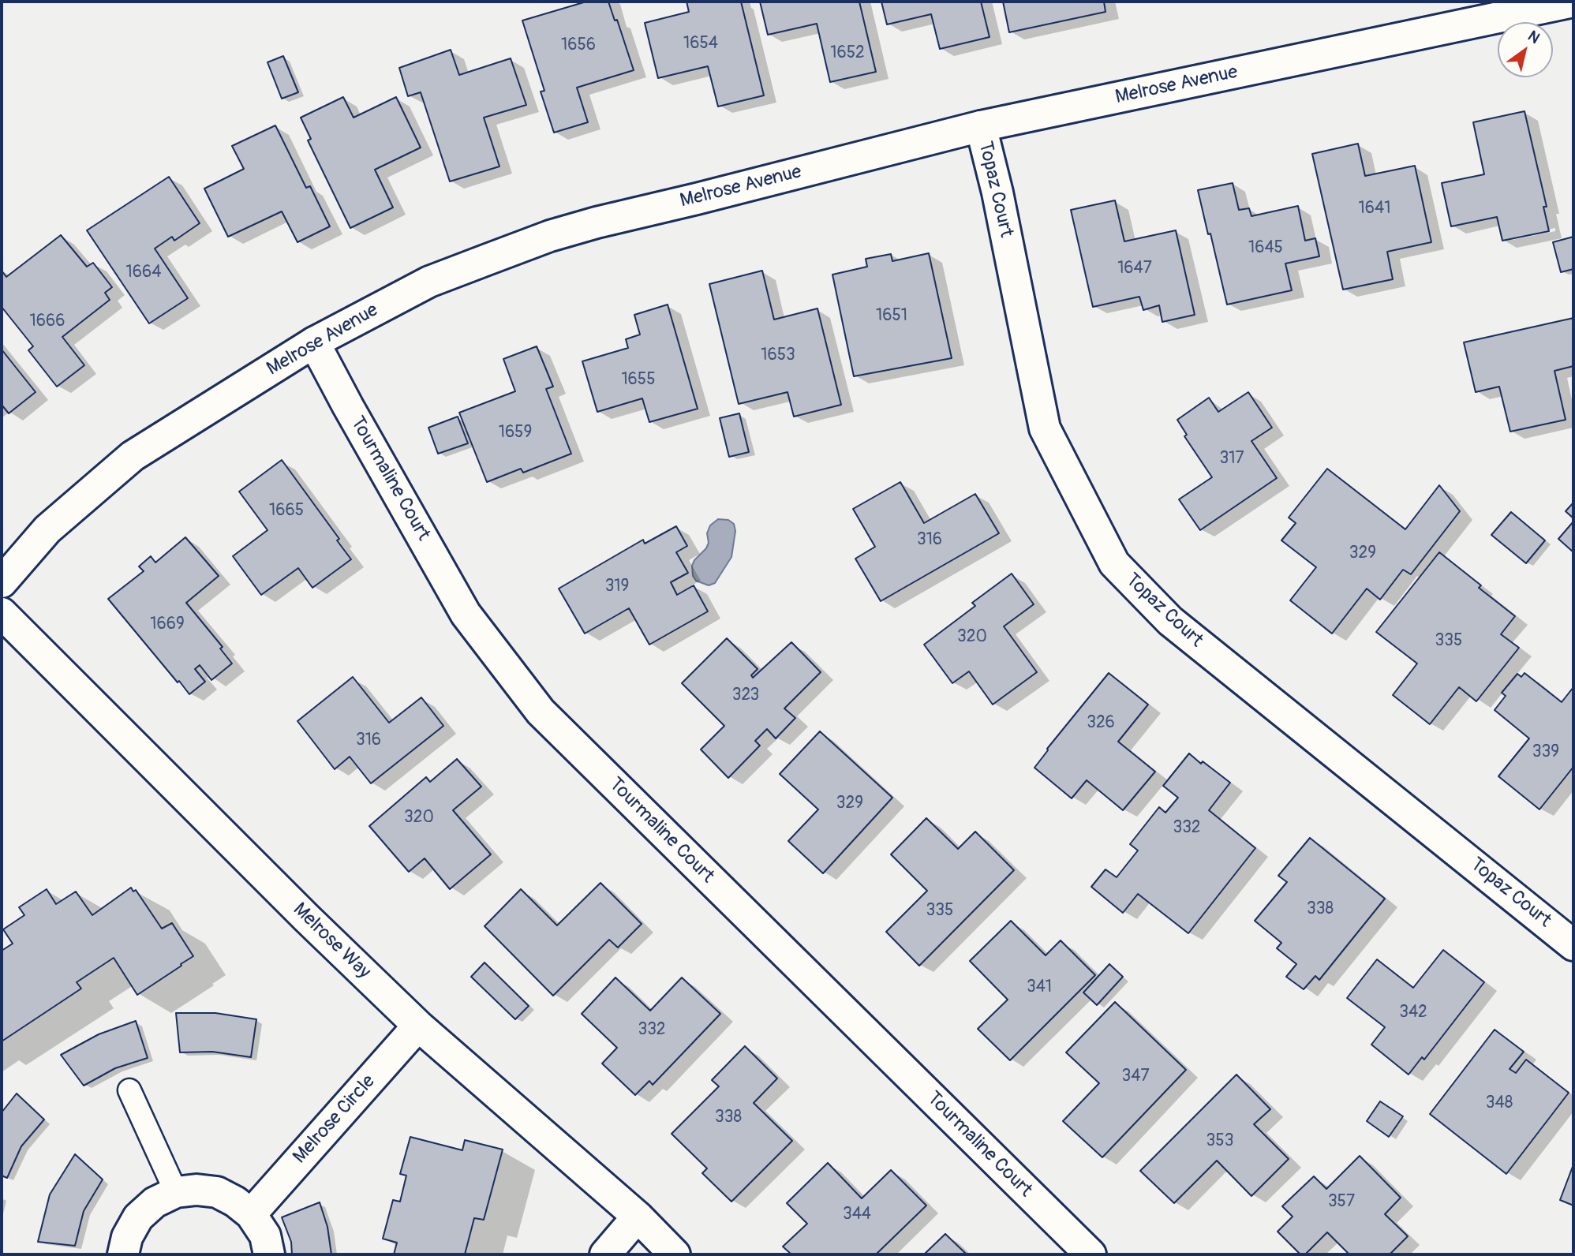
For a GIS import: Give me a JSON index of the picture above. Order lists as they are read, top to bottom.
{
  "streets": {
    "street": [
      "Melrose Avenue",
      "Topaz Court",
      "Tourmaline Court",
      "Melrose Way",
      "Melrose Circle"
    ]
  },
  "crossings": [
    ["Melrose Avenue", "Topaz Court"],
    ["Melrose Avenue", "Tourmaline Court"],
    ["Melrose Way", "Melrose Circle"]
  ],
  "house_numbers": [
    "1654",
    "1656",
    "1652",
    "1641",
    "1645",
    "1647",
    "1664",
    "1651",
    "1666",
    "1653",
    "1655",
    "1659",
    "317",
    "1665",
    "316",
    "329",
    "319",
    "1669",
    "320",
    "335",
    "323",
    "326",
    "316",
    "339",
    "329",
    "320",
    "332",
    "338",
    "335",
    "341",
    "342",
    "332",
    "347",
    "348",
    "338",
    "353",
    "357",
    "344"
  ],
  "north": "top right"
}
